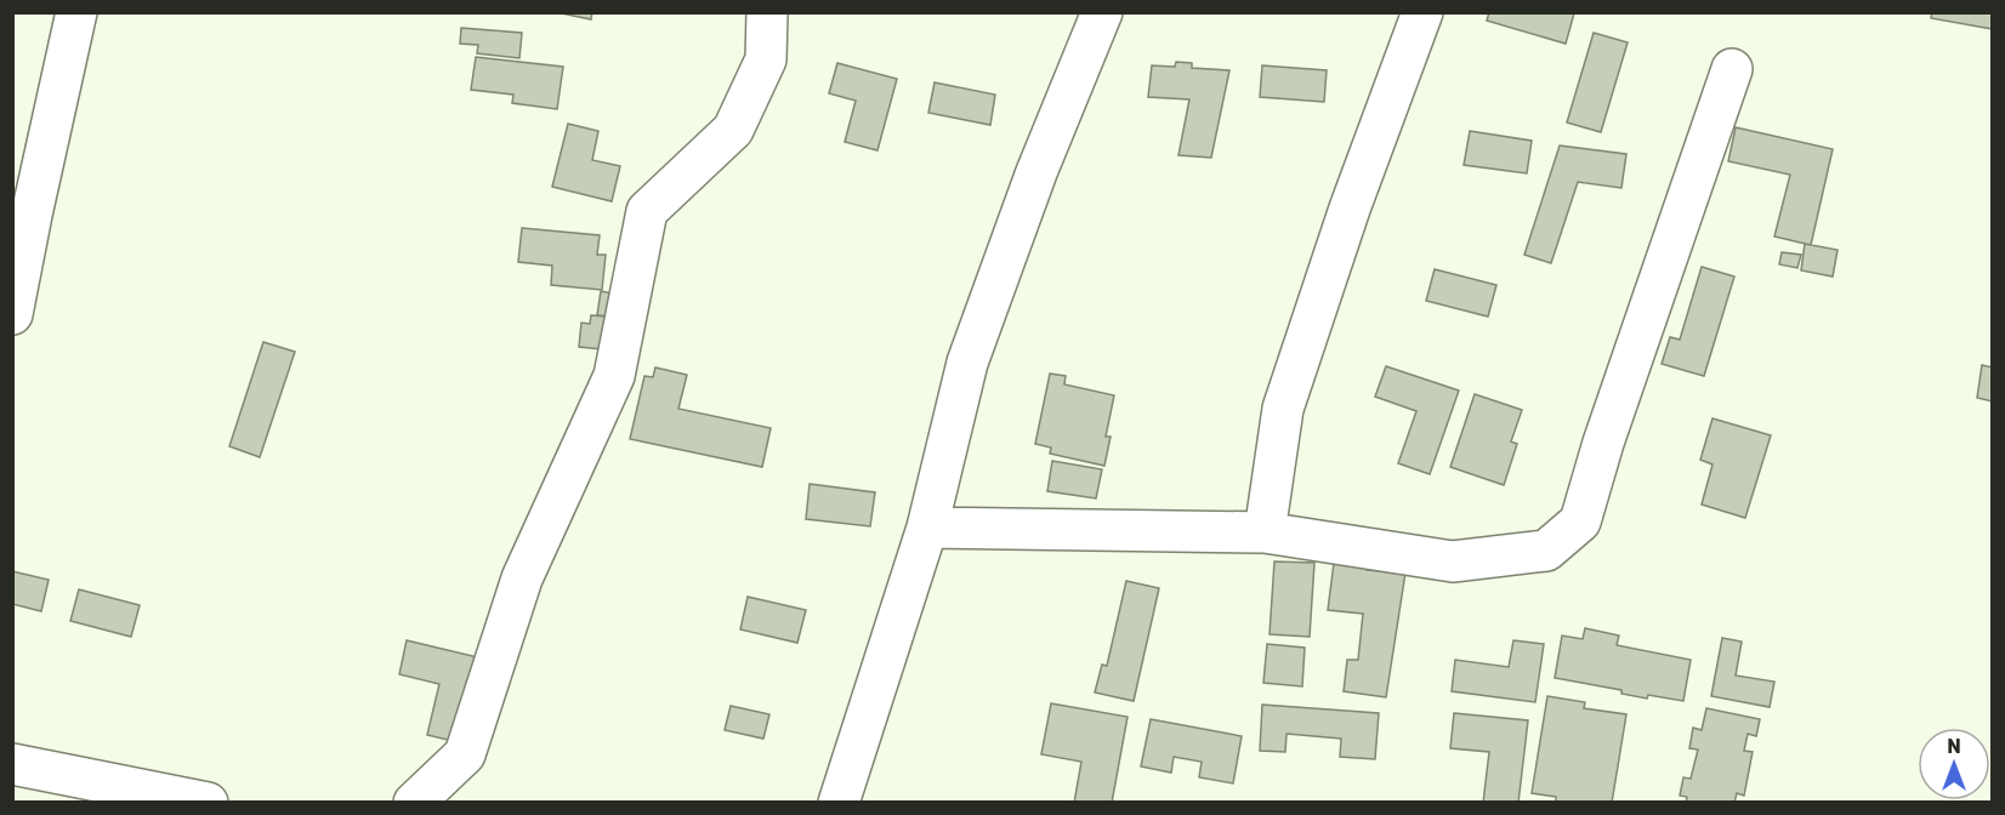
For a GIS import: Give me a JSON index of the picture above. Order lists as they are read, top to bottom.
{
  "north": "top"
}
